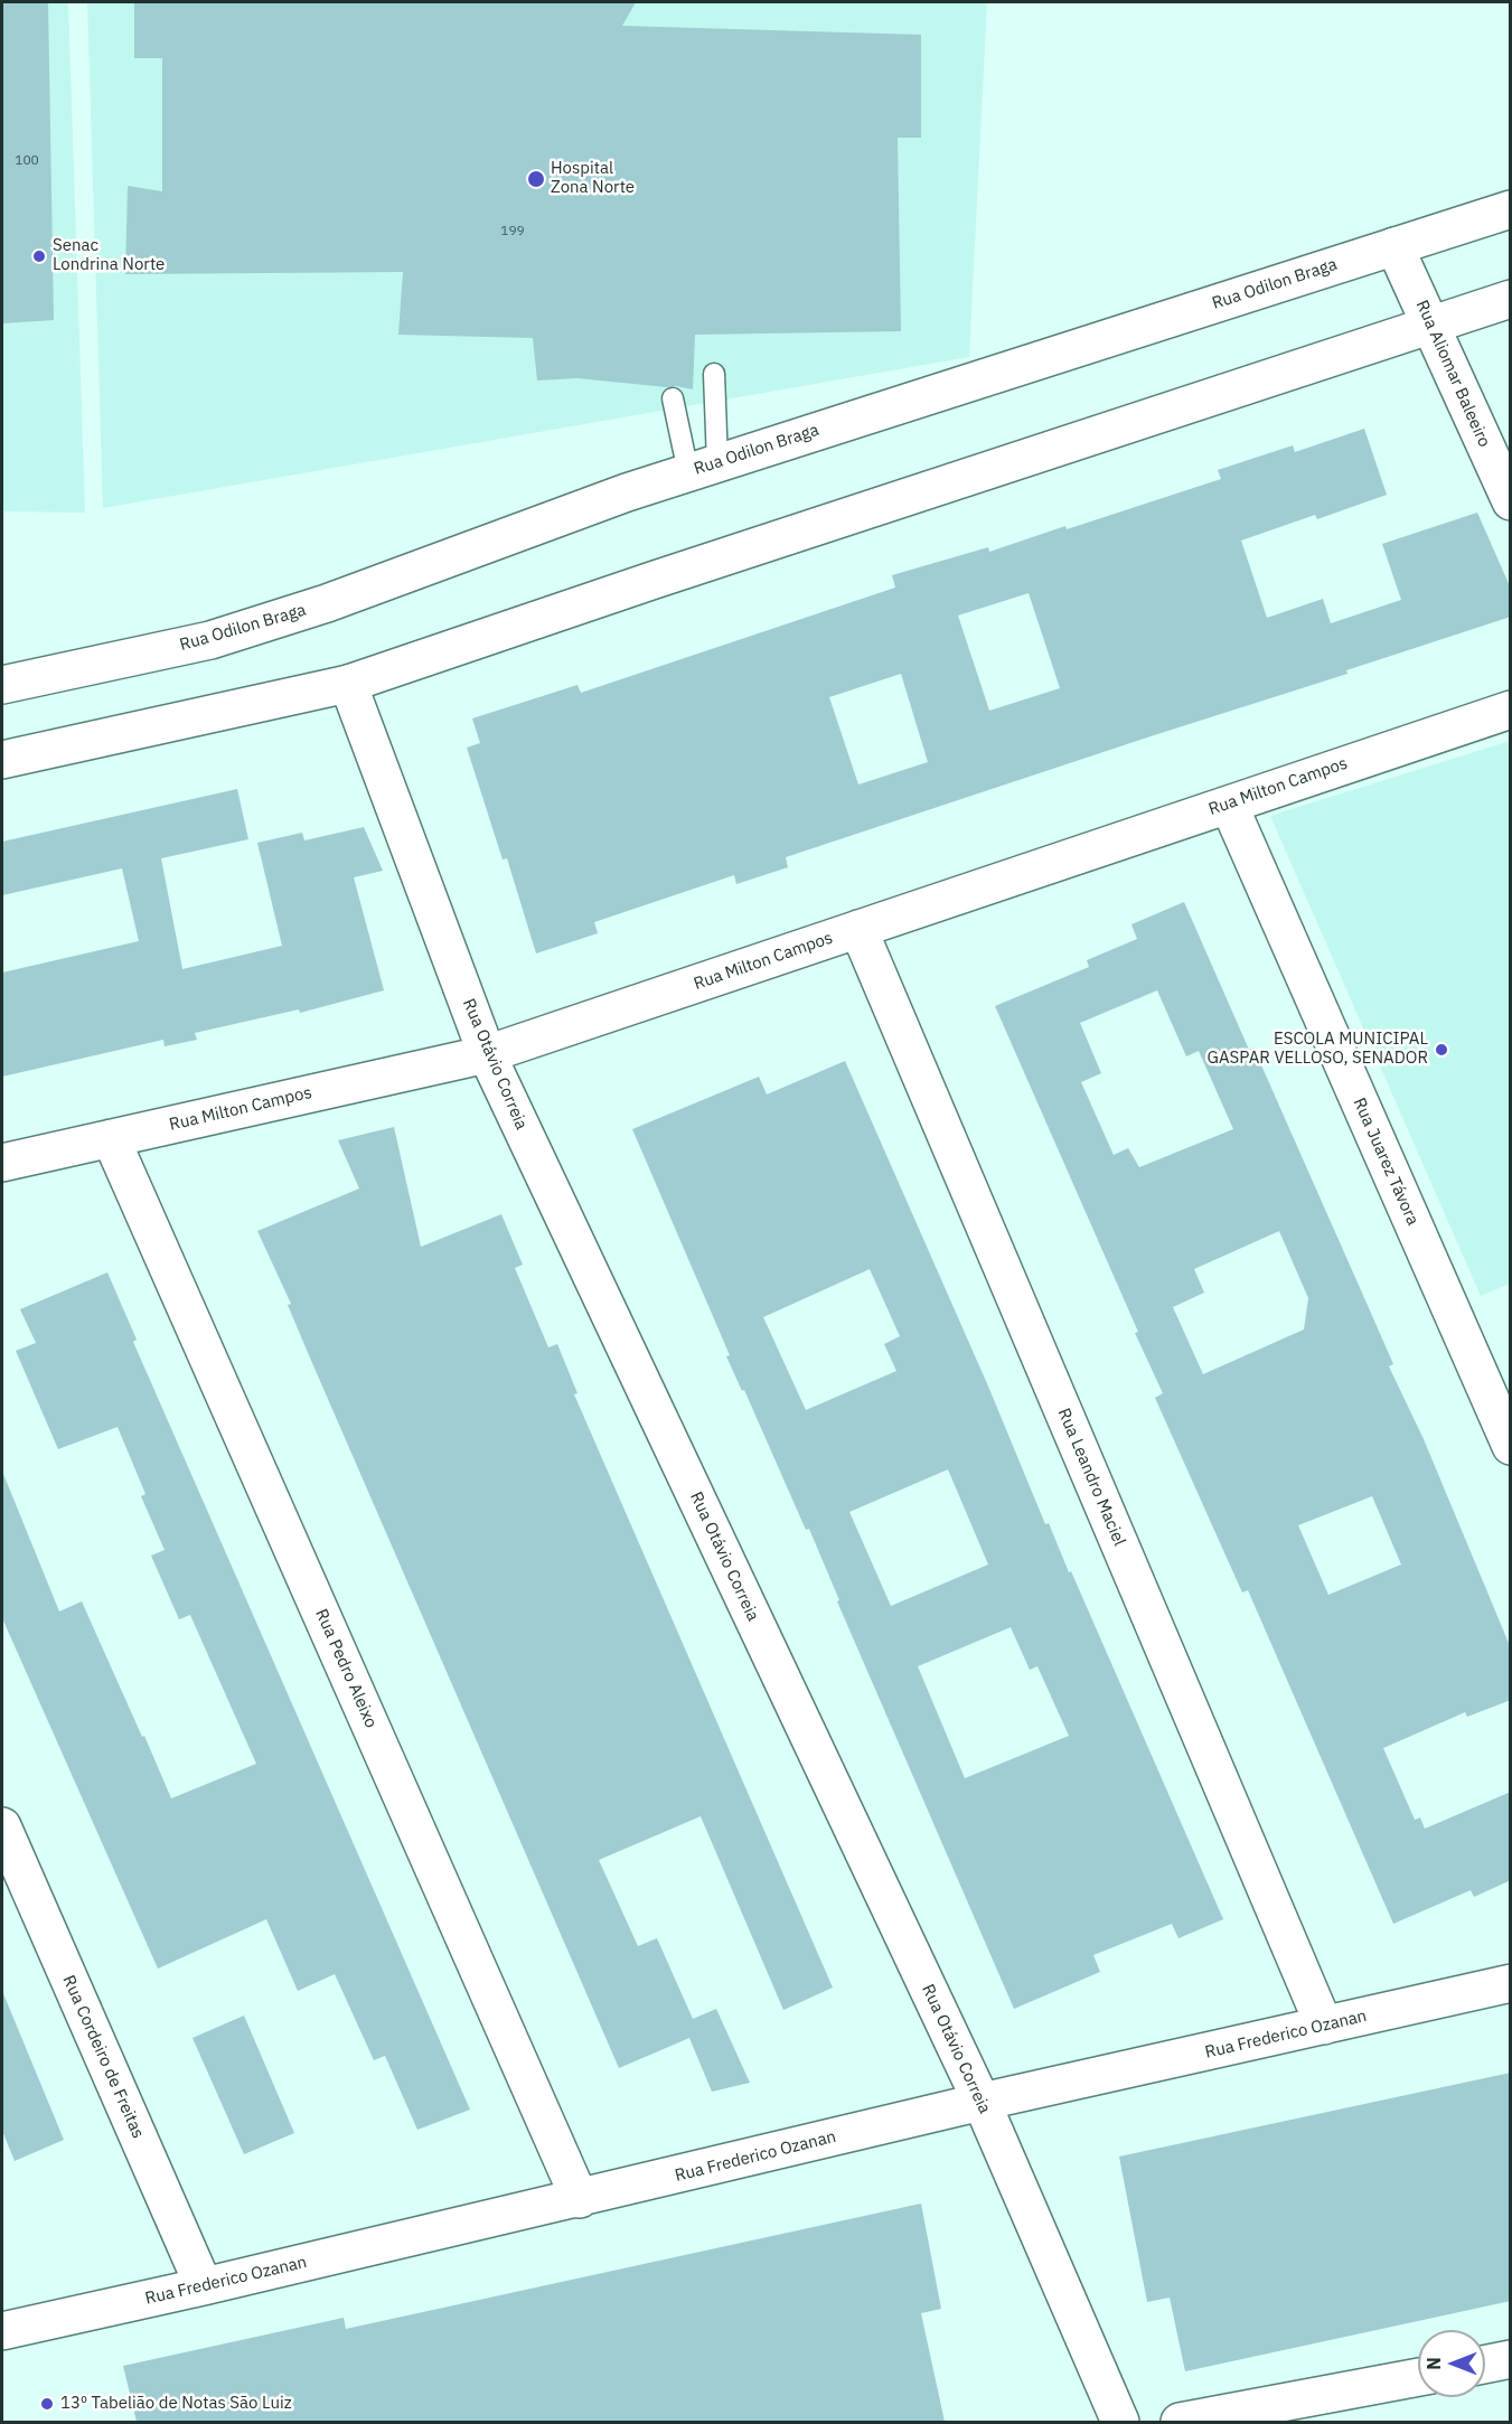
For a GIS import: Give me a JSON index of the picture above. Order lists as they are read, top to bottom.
{
  "streets": {
    "street": [
      "Rua Odilon Braga",
      "Rua Aliomar Baleeiro",
      "Rua Milton Campos",
      "Rua Otávio Correia",
      "Rua Juarez Távora",
      "Rua Leandro Maciel",
      "Rua Pedro Aleixo",
      "Rua Frederico Ozanan",
      "Rua Cordeiro de Freitas"
    ]
  },
  "crossings": [
    ["Rua Odilon Braga", "Rua Aliomar Baleeiro"],
    ["Rua Milton Campos", "Rua Otávio Correia"],
    ["Rua Milton Campos", "Rua Juarez Távora"],
    ["Rua Milton Campos", "Rua Leandro Maciel"],
    ["Rua Milton Campos", "Rua Pedro Aleixo"],
    ["Rua Otávio Correia", "Rua Frederico Ozanan"],
    ["Rua Leandro Maciel", "Rua Frederico Ozanan"],
    ["Rua Pedro Aleixo", "Rua Frederico Ozanan"],
    ["Rua Frederico Ozanan", "Rua Cordeiro de Freitas"]
  ],
  "places": [
    "Hospital Zona Norte",
    "Senac Londrina Norte",
    "ESCOLA MUNICIPAL GASPAR VELLOSO, SENADOR",
    "13º Tabelião de Notas São Luiz"
  ],
  "house_numbers": ["100", "199"],
  "north": "left"
}
